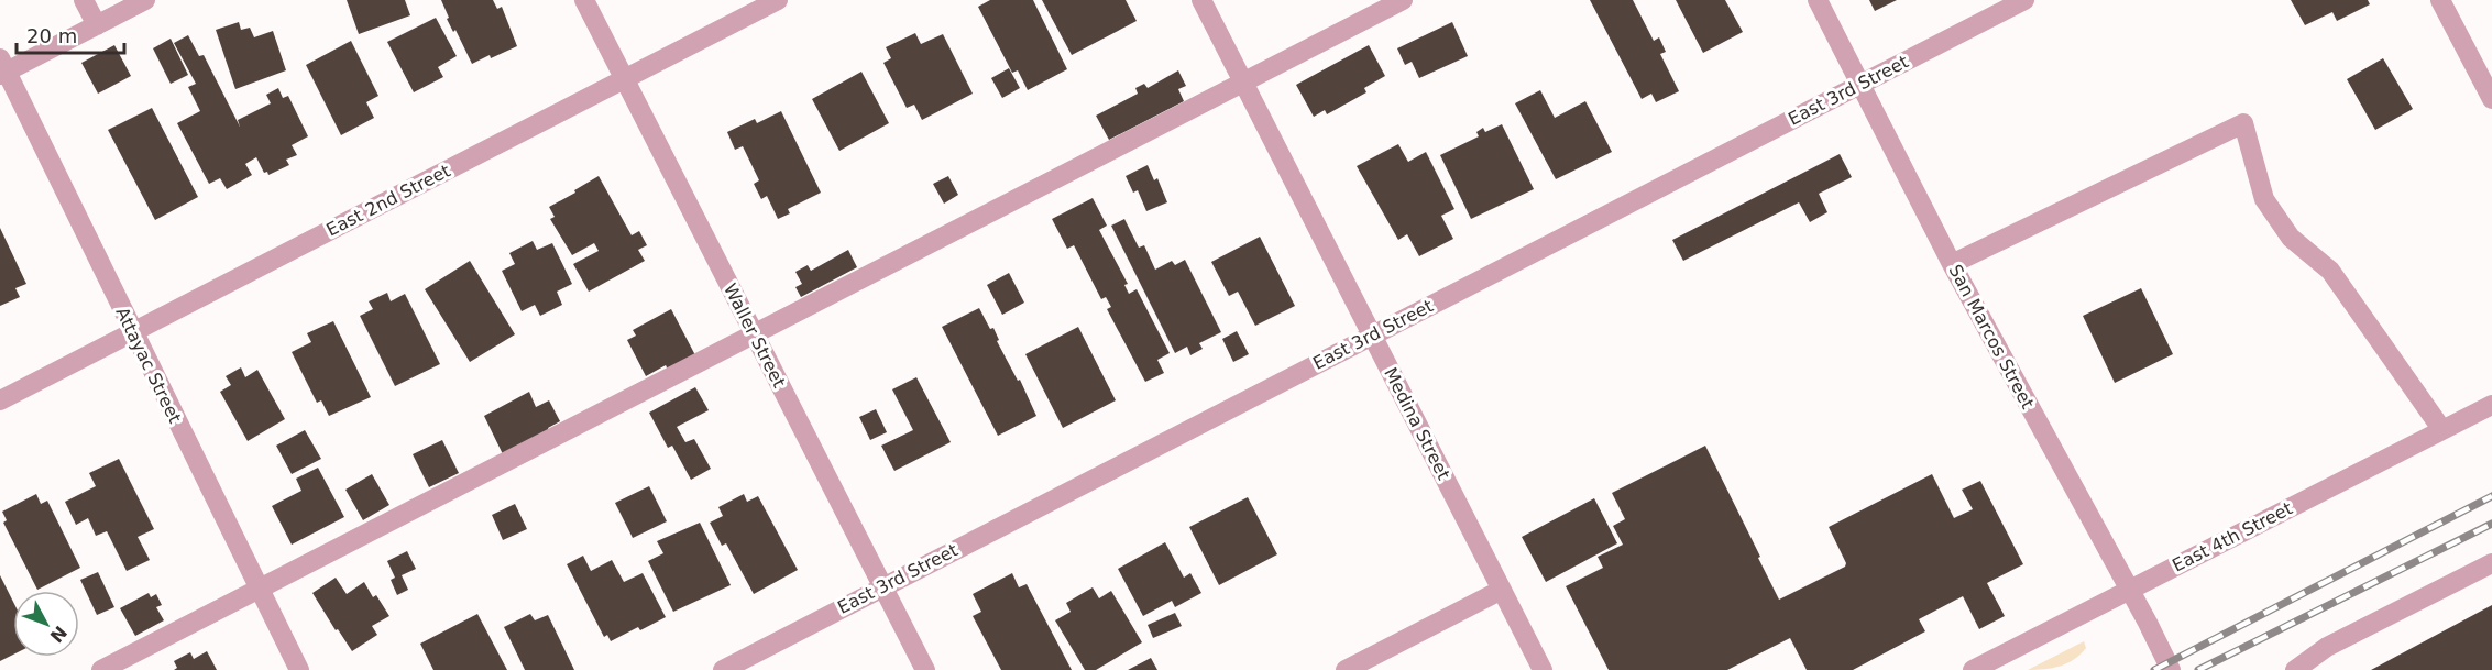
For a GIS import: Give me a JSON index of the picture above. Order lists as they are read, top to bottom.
{
  "streets": {
    "street": [
      "East 3rd Street",
      "East 2nd Street",
      "Waller Street",
      "San Marcos Street",
      "Attayac Street",
      "Medina Street",
      "East 4th Street"
    ]
  },
  "crossings": [
    ["East 3rd Street", "Waller Street"],
    ["East 3rd Street", "San Marcos Street"],
    ["East 3rd Street", "Medina Street"],
    ["East 2nd Street", "Waller Street"],
    ["East 2nd Street", "Attayac Street"],
    ["San Marcos Street", "East 4th Street"]
  ],
  "scale_bar": "20 m",
  "north": "bottom right"
}
